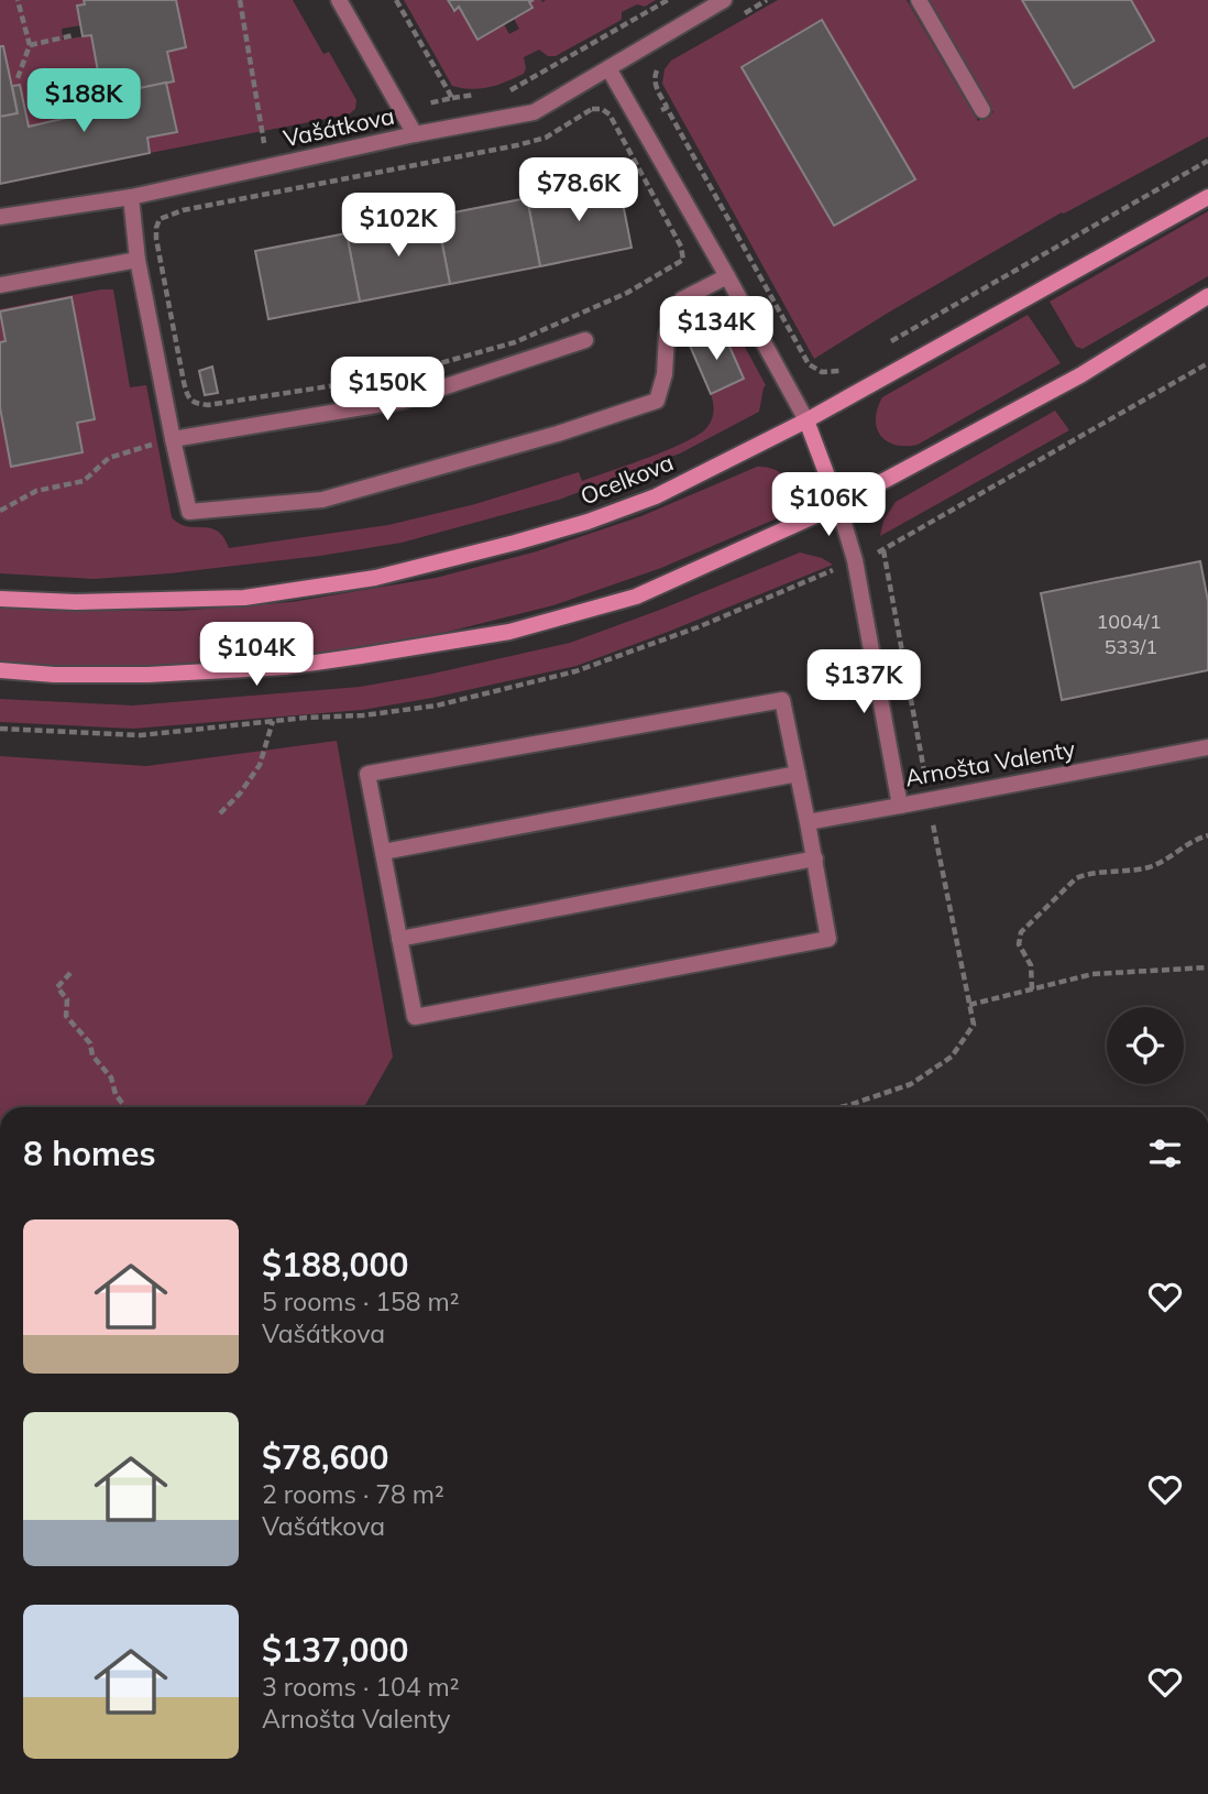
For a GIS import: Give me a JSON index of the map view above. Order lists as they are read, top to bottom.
{
  "streets": {
    "street": ["Vašátkova", "Ocelkova", "Arnošta Valenty"]
  },
  "house_numbers": ["1004/1", "533/1"],
  "page": {
    "price": [
      "$188K",
      "$78.6K",
      "$102K",
      "$134K",
      "$150K",
      "$106K",
      "$104K",
      "$137K"
    ],
    "heading": "8 homes",
    "list": [
      {
        "name": "$188,000",
        "note": "5 rooms · 158 m² · Vašátkova"
      },
      {
        "name": "$78,600",
        "note": "2 rooms · 78 m² · Vašátkova"
      },
      {
        "name": "$137,000",
        "note": "3 rooms · 104 m² · Arnošta Valenty"
      }
    ]
  }
}
